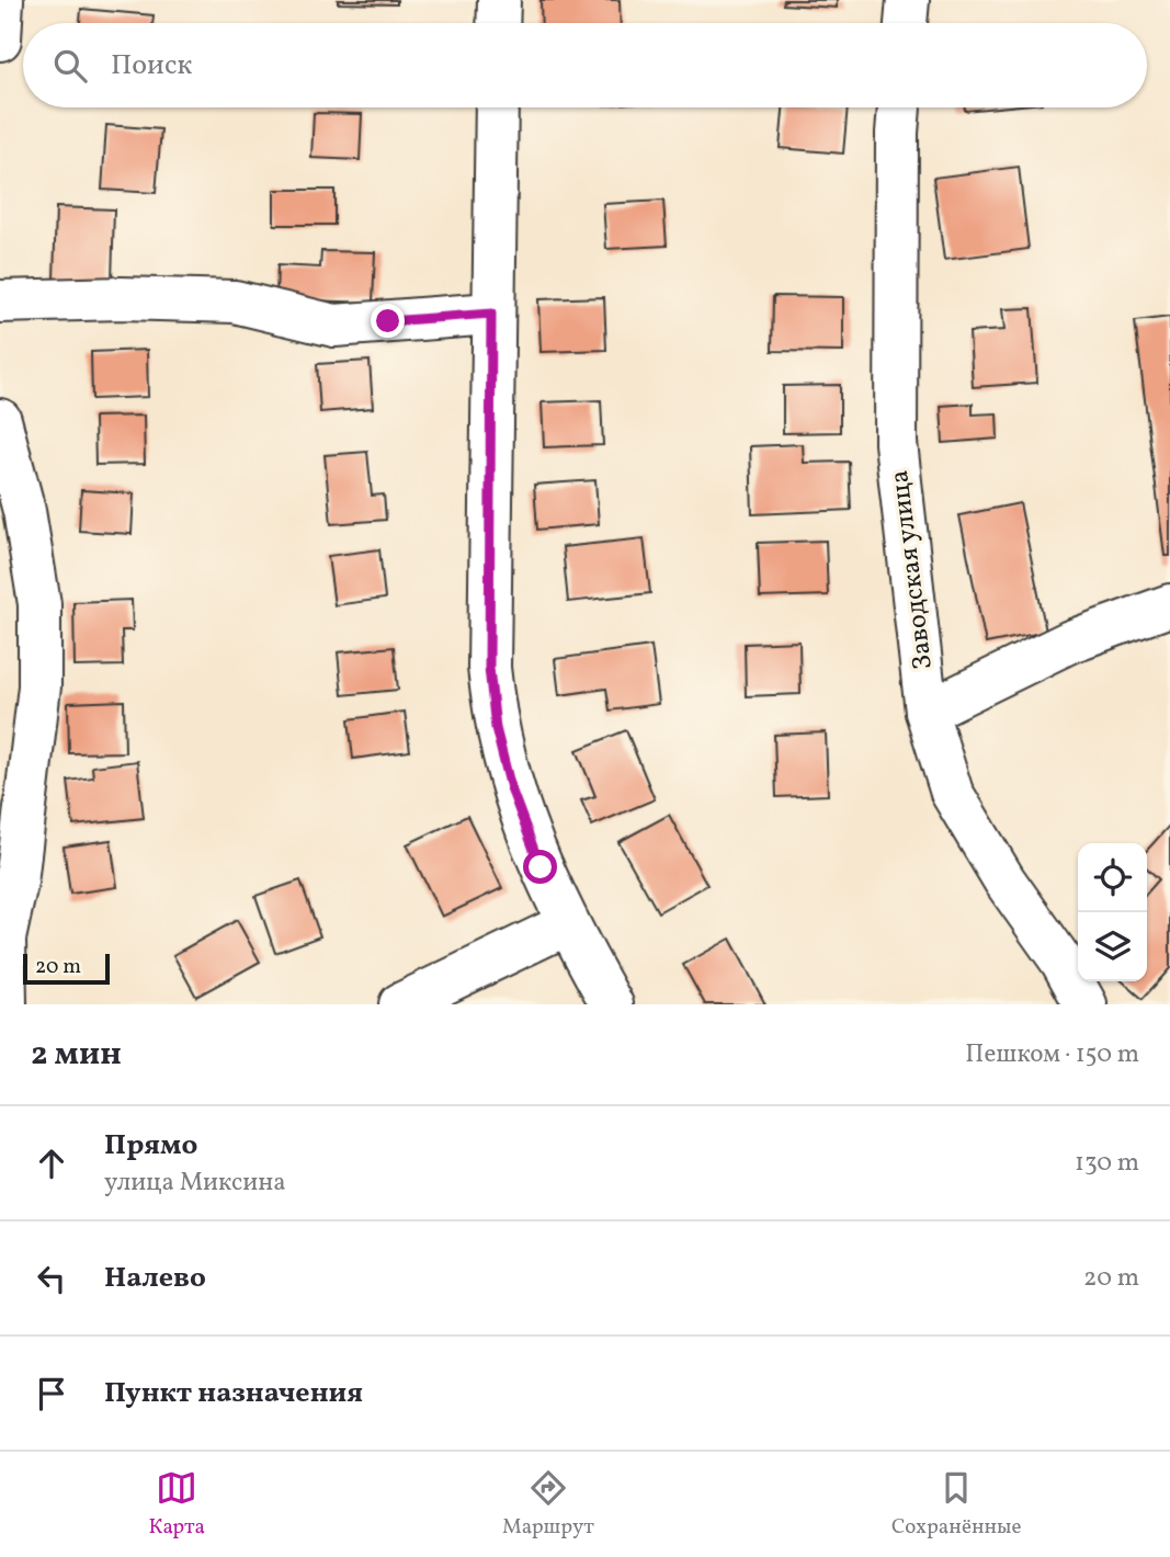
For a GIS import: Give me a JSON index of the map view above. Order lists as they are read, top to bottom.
{
  "streets": {
    "street": ["Заводская улица"]
  },
  "scale_bar": "20 m",
  "page": {
    "search": "Поиск",
    "scale": "20 m",
    "heading": ["2 мин", "Пешком · 150 m"],
    "list": [
      ["Прямо", "улица Миксина", "130 m"],
      ["Налево", "20 m"],
      "Пункт назначения"
    ],
    "nav": ["Карта", "Маршрут", "Сохранённые"]
  }
}
